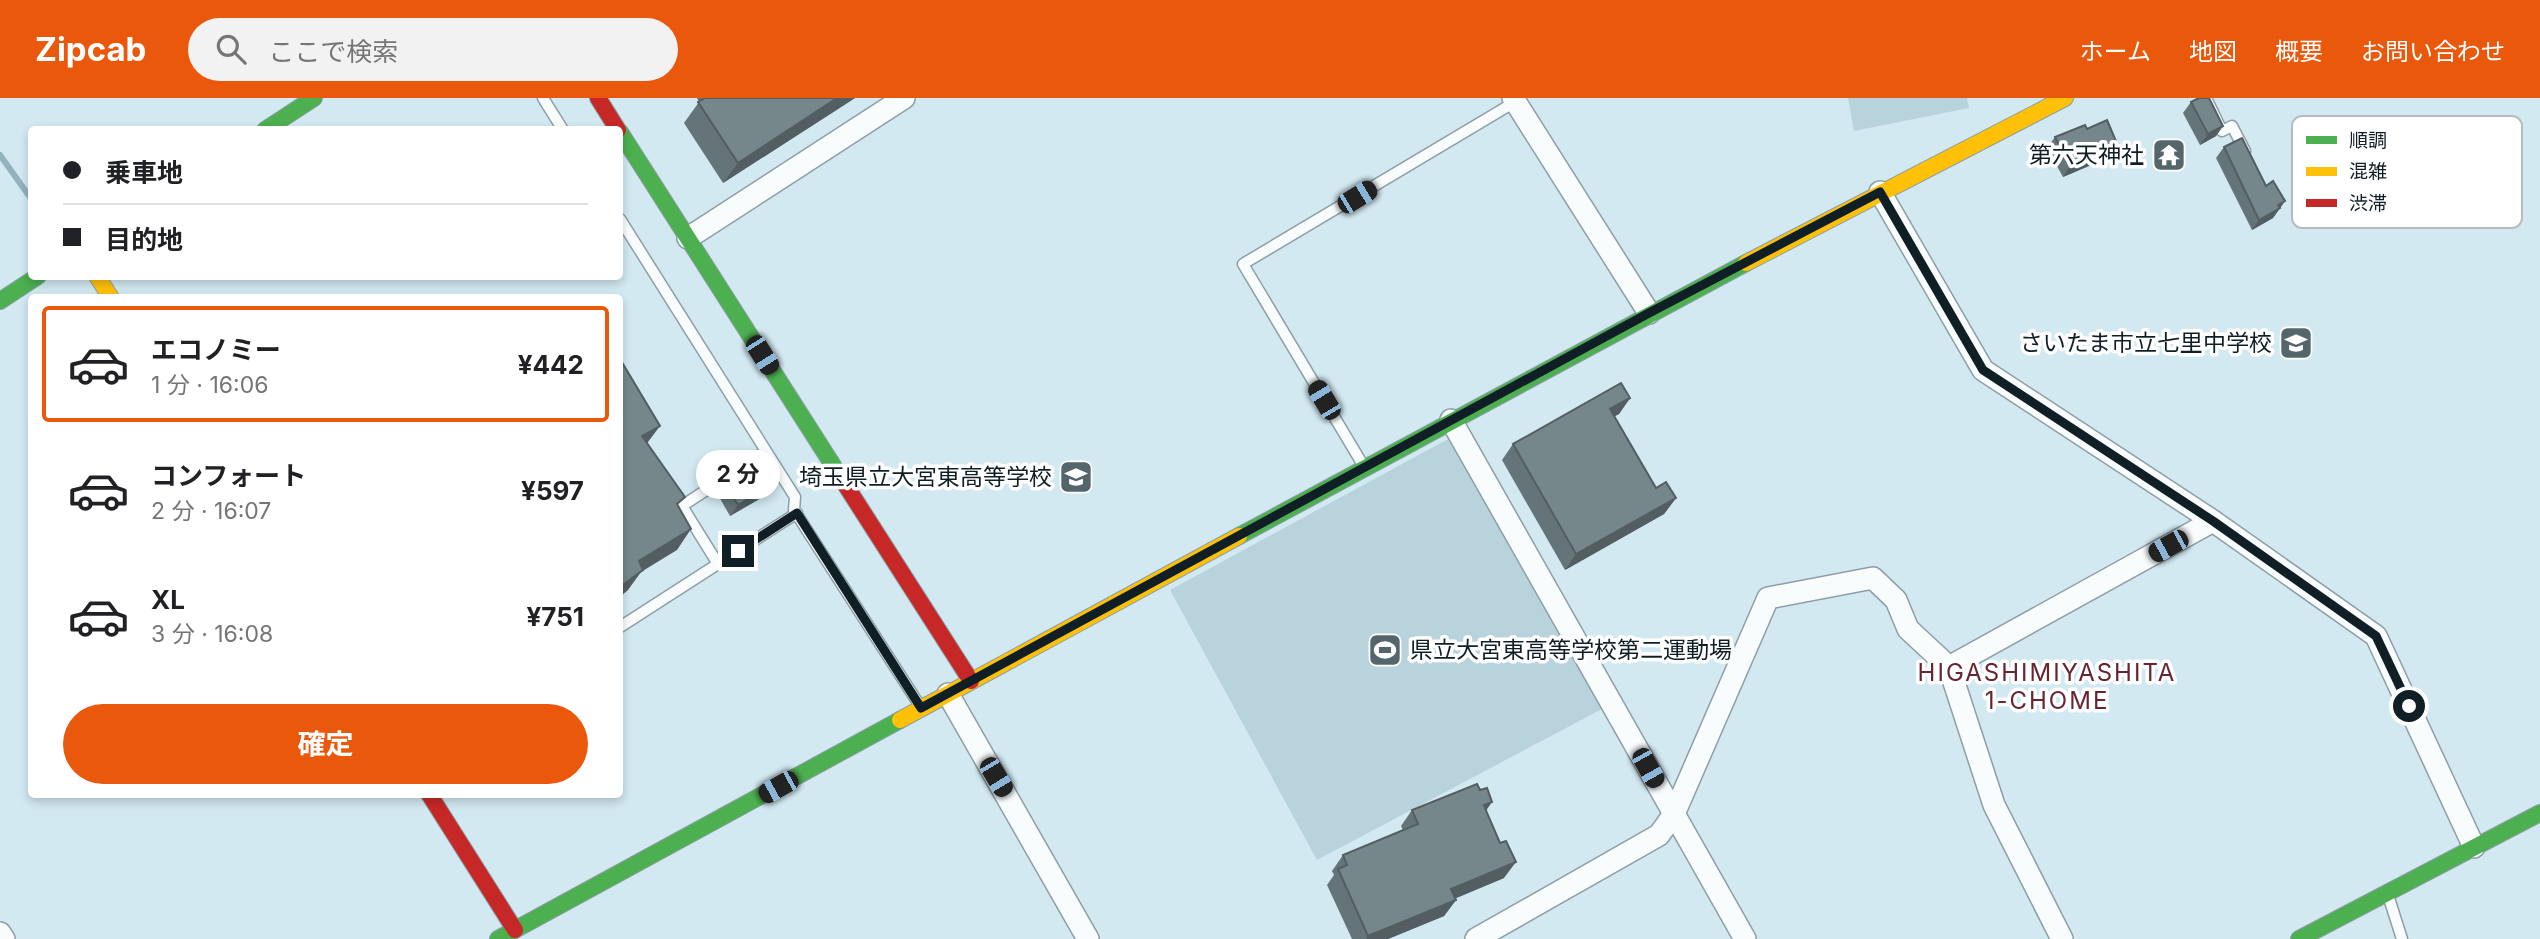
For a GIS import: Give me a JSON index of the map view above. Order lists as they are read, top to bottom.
{
  "districts": ["HIGASHIMIYASHITA 1-CHOME"],
  "places": {
    "temple": ["第六天神社"],
    "school or university": ["さいたま市立七里中学校", "埼玉県立大宮東高等学校"],
    "sports": ["県立大宮東高等学校第二運動場"]
  },
  "legend": ["順調", "混雑", "渋滞"],
  "page": {
    "header": "Zipcab",
    "search": "ここで検索",
    "nav": [
      "ホーム",
      "地図",
      "概要",
      "お問い合わせ"
    ],
    "banner": ["乗車地", "目的地"],
    "list": [
      {
        "name": "エコノミー",
        "note": "1 分 · 16:06",
        "value": "¥442"
      },
      {
        "name": "コンフォート",
        "note": "2 分 · 16:07",
        "value": "¥597"
      },
      {
        "name": "XL",
        "note": "3 分 · 16:08",
        "value": "¥751"
      }
    ],
    "bubble": "2 分",
    "buttons": "確定"
  }
}
